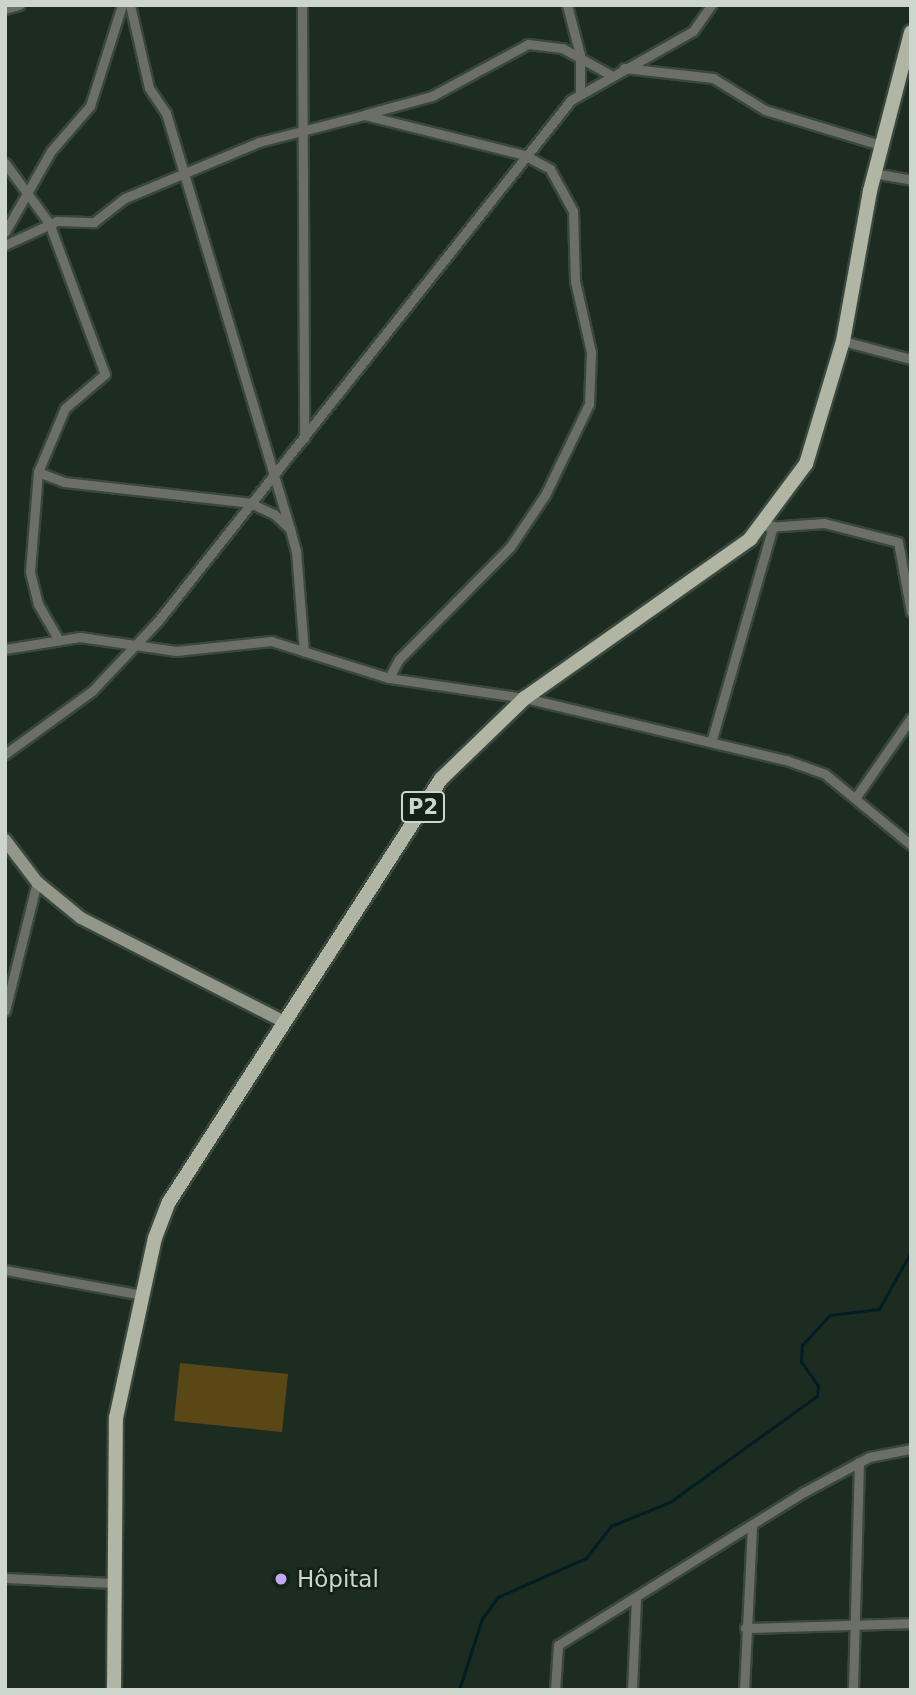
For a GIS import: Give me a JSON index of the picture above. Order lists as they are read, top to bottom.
{
  "streets": {
    "main road": ["P2"]
  },
  "places": ["Hôpital"]
}
